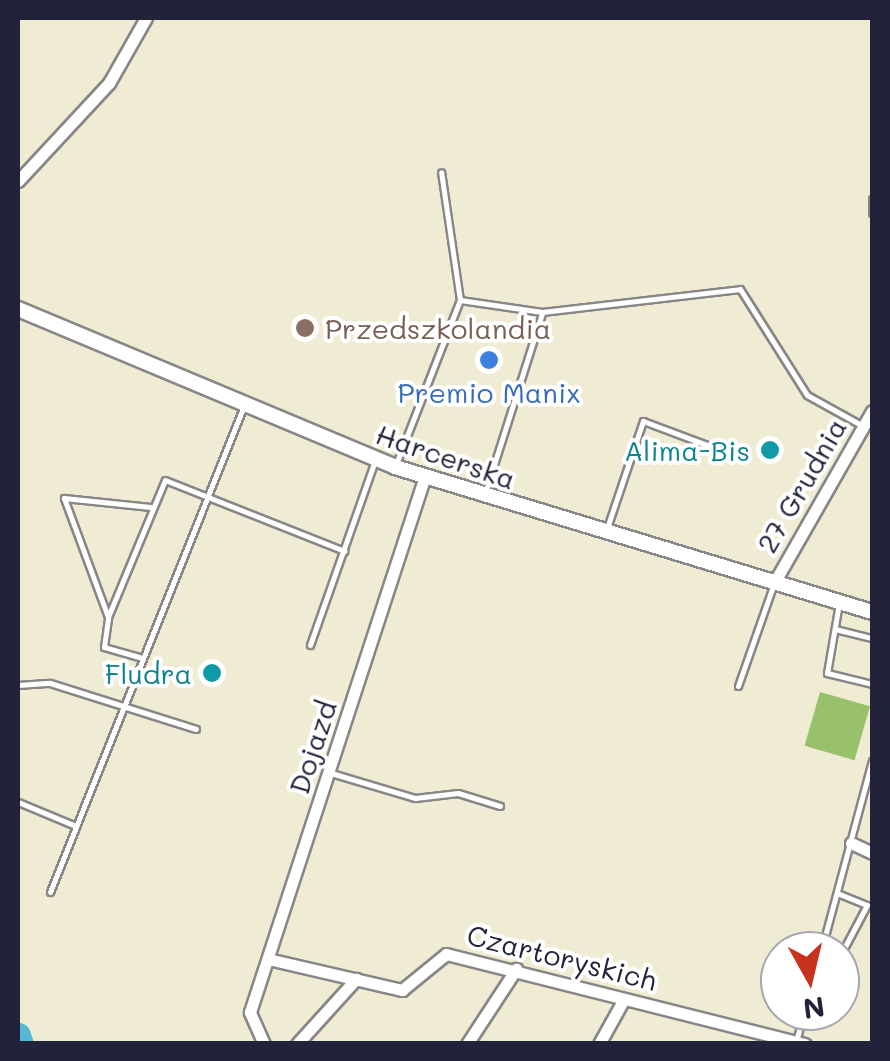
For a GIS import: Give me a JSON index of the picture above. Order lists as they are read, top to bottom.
{
  "streets": {
    "street": [
      "Harcerska",
      "27 Grudnia",
      "Dojazd",
      "Czartoryskich"
    ]
  },
  "crossings": [
    ["Harcerska", "27 Grudnia"],
    ["Harcerska", "Dojazd"],
    ["Dojazd", "Czartoryskich"]
  ],
  "places": [
    "Przedszkolandia",
    "Premio Manix",
    "Alima-Bis",
    "Fludra"
  ],
  "north": "bottom"
}
